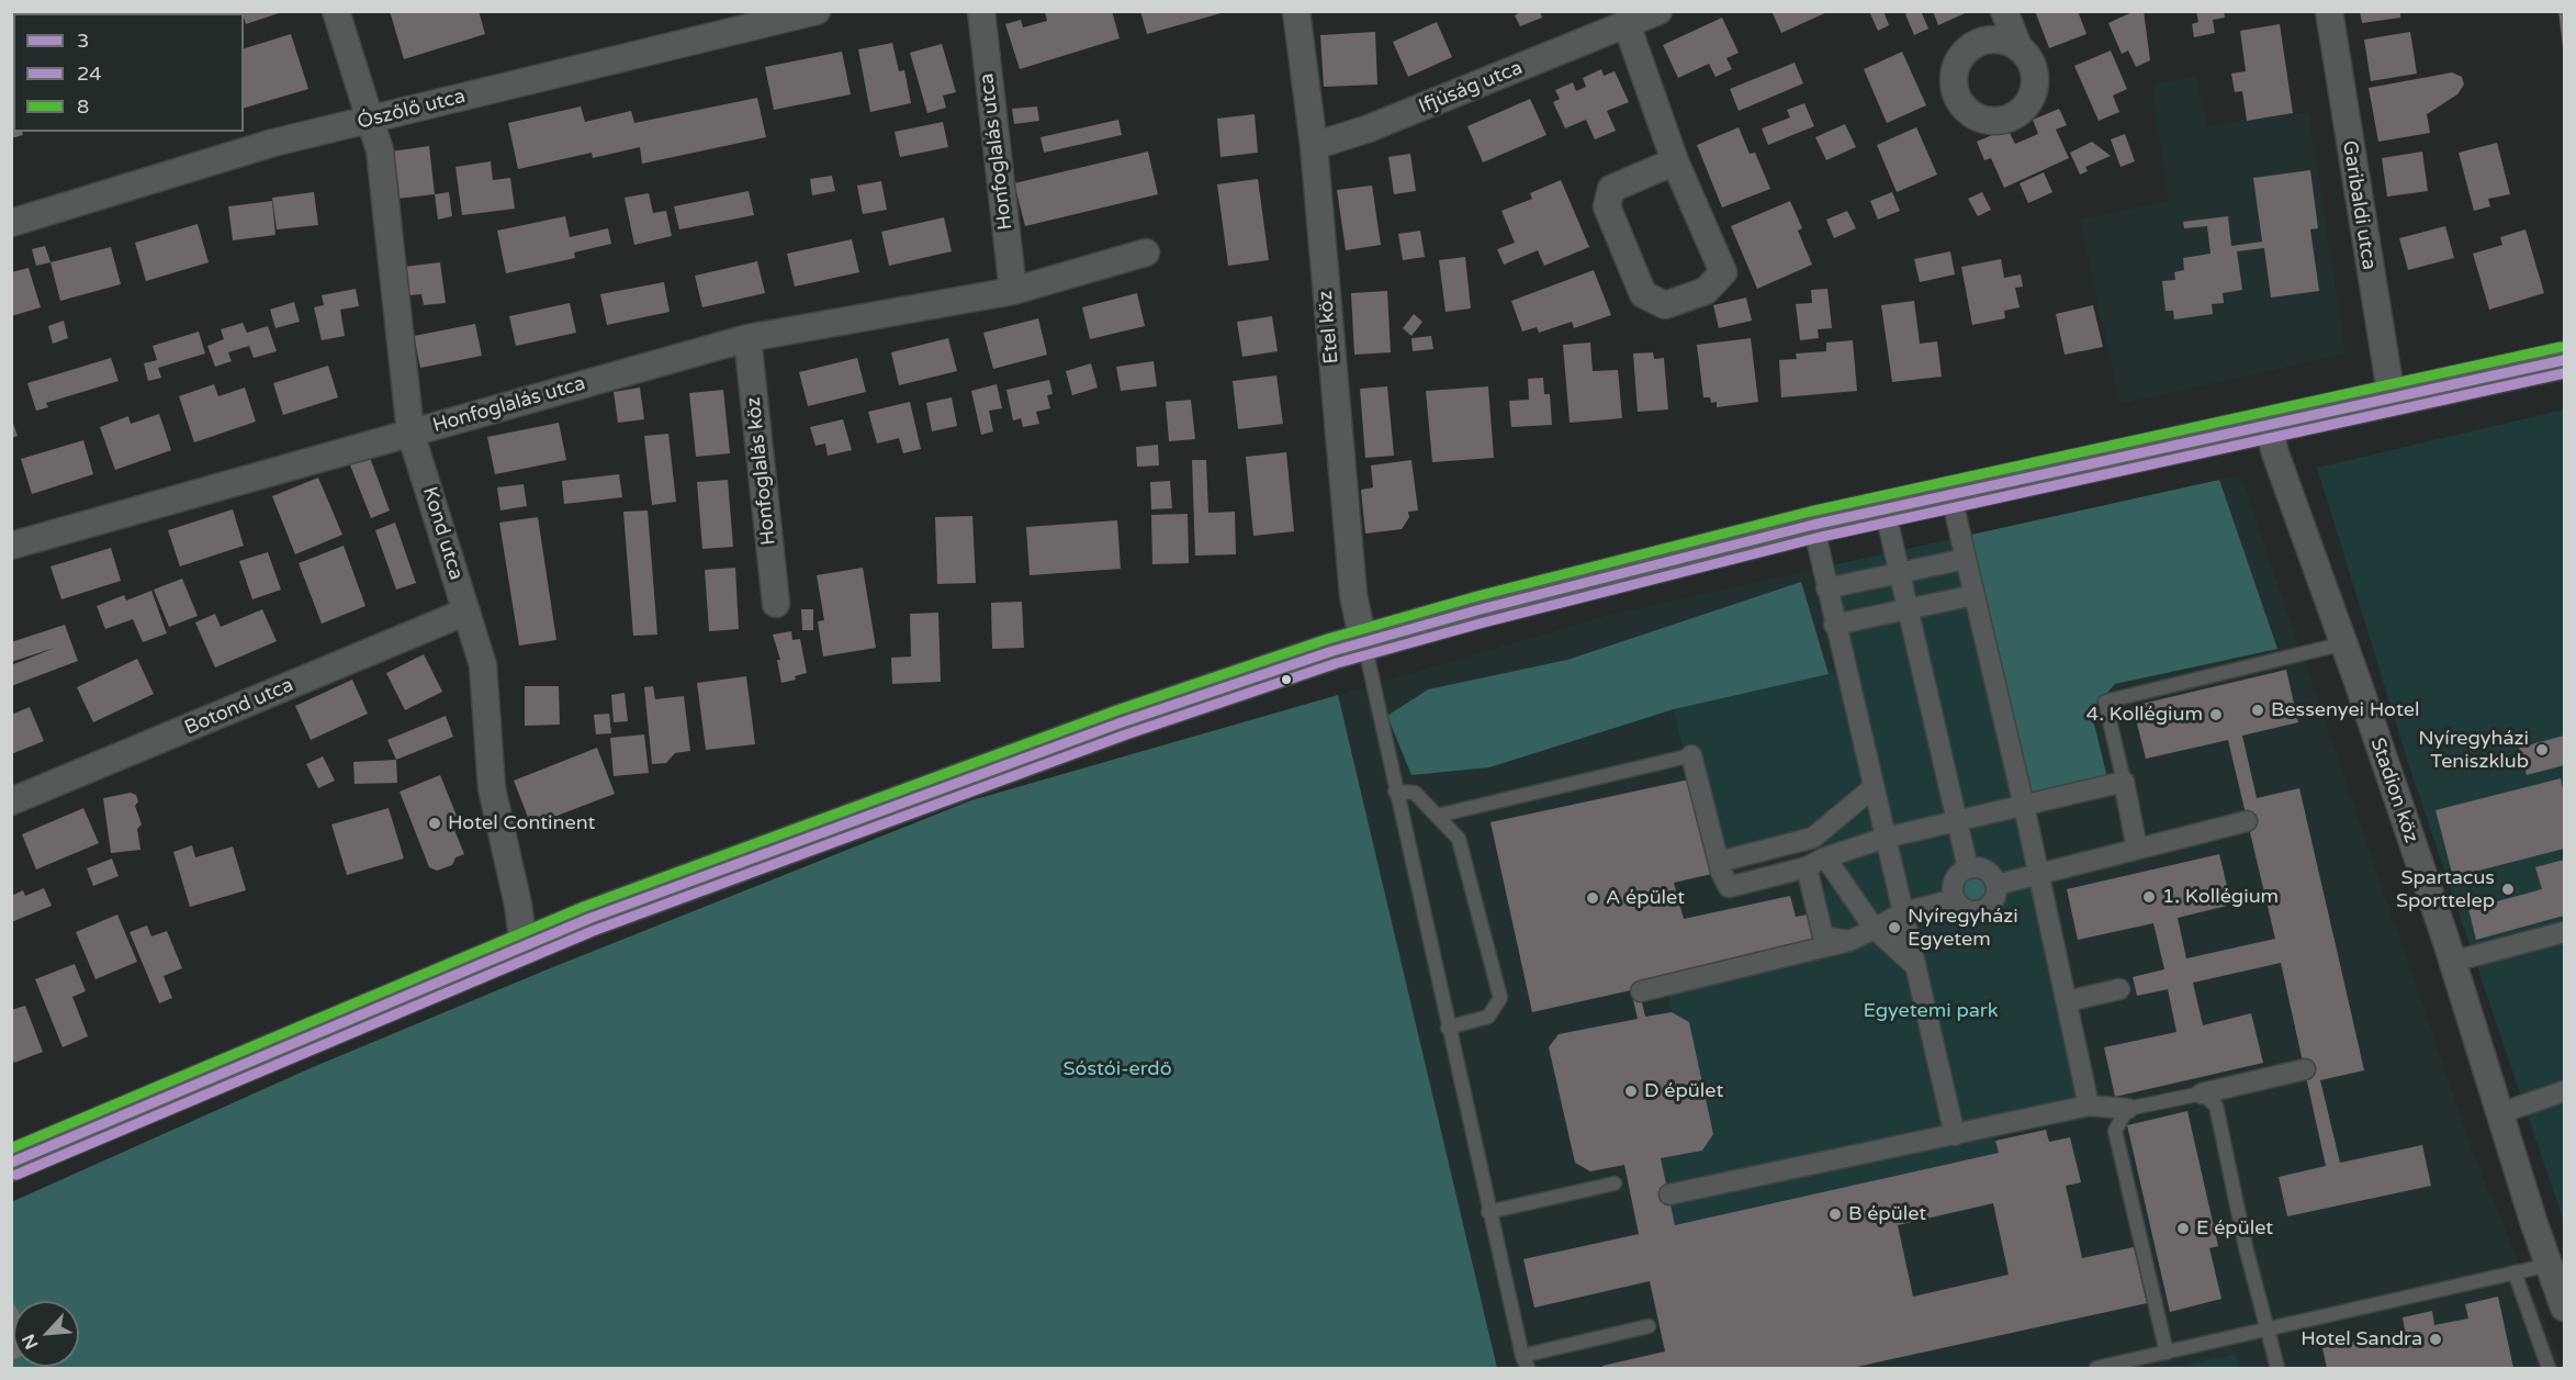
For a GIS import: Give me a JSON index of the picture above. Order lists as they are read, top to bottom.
{
  "streets": {
    "street": [
      "Ifjúság utca",
      "Ószőlő utca",
      "Honfoglalás utca",
      "Garibaldi utca",
      "Etel köz",
      "Honfoglalás köz",
      "Kond utca",
      "Botond utca",
      "Stadion köz"
    ]
  },
  "crossings": [
    ["Ifjúság utca", "Etel köz"],
    ["Ószőlő utca", "Kond utca"],
    ["Honfoglalás utca", "Honfoglalás köz"],
    ["Honfoglalás utca", "Kond utca"],
    ["Kond utca", "Botond utca"]
  ],
  "parks": ["Egyetemi park", "Sóstói-erdő"],
  "places": [
    "Bessenyei Hotel",
    "4. Kollégium",
    "Nyíregyházi Teniszklub",
    "Hotel Continent",
    "Spartacus Sporttelep",
    "1. Kollégium",
    "A épület",
    "Nyíregyházi Egyetem",
    "D épület",
    "B épület",
    "E épület",
    "Hotel Sandra"
  ],
  "lines": ["transit line 8", "transit line 3", "transit line 24"],
  "legend": ["3", "24", "8"],
  "north": "bottom left"
}
